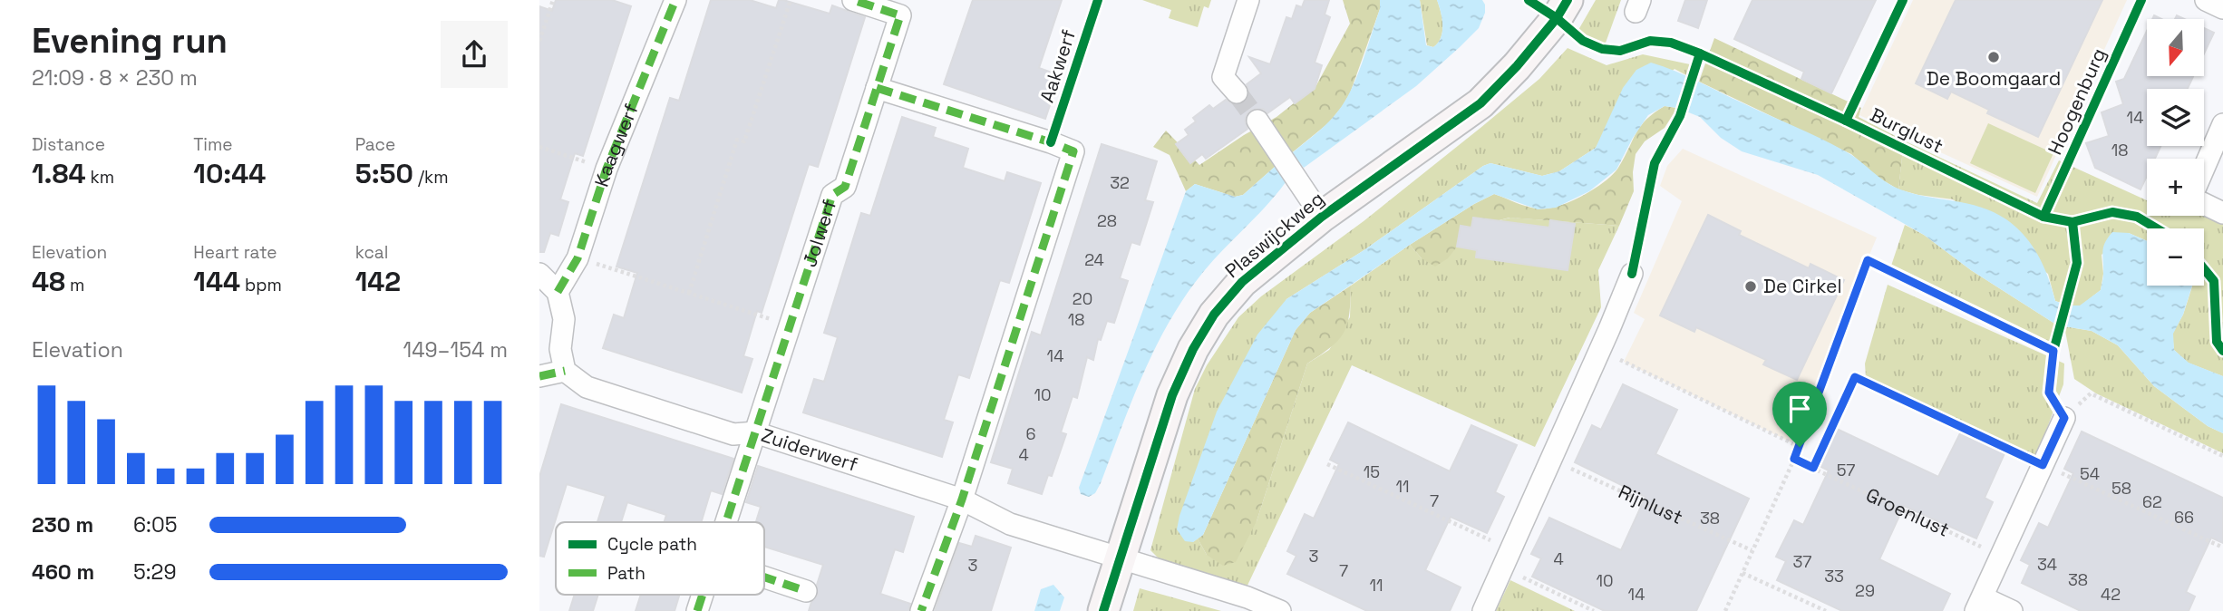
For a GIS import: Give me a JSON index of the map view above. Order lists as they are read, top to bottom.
{
  "streets": {
    "street": [
      "Kaagwerf",
      "Jolwerf",
      "Plaswijckweg",
      "Zuiderwerf"
    ],
    "path": ["Rijnlust", "Groenlust"],
    "cycle path": ["Aakwerf", "Hoogenburg", "Burglust"]
  },
  "crossings": [
    ["Jolwerf", "Zuiderwerf"],
    ["Plaswijckweg", "Zuiderwerf"]
  ],
  "places": ["De Boomgaard", "De Cirkel"],
  "house_numbers": [
    "14",
    "18",
    "32",
    "28",
    "24",
    "20",
    "18",
    "14",
    "10",
    "6",
    "4",
    "57",
    "15",
    "54",
    "11",
    "58",
    "7",
    "62",
    "66",
    "38",
    "3",
    "4",
    "37",
    "34",
    "3",
    "7",
    "33",
    "38",
    "10",
    "11",
    "29",
    "14",
    "42"
  ],
  "legend": ["Cycle path", "Path"],
  "north": "bottom",
  "page": {
    "heading": ["Evening run", "21:09 · 8 × 230 m"],
    "map_buttons": ["+", "−"],
    "stats": [
      ["Distance", "1.84 km"],
      ["Time", "10:44"],
      ["Pace", "5:50 /km"],
      ["Elevation", "48 m"],
      ["Heart rate", "144 bpm"],
      ["kcal", "142"]
    ],
    "chart": ["Elevation", "149–154 m"],
    "list": [
      {
        "name": "230 m",
        "note": "6:05"
      },
      {
        "name": "460 m",
        "note": "5:29"
      }
    ]
  }
}
